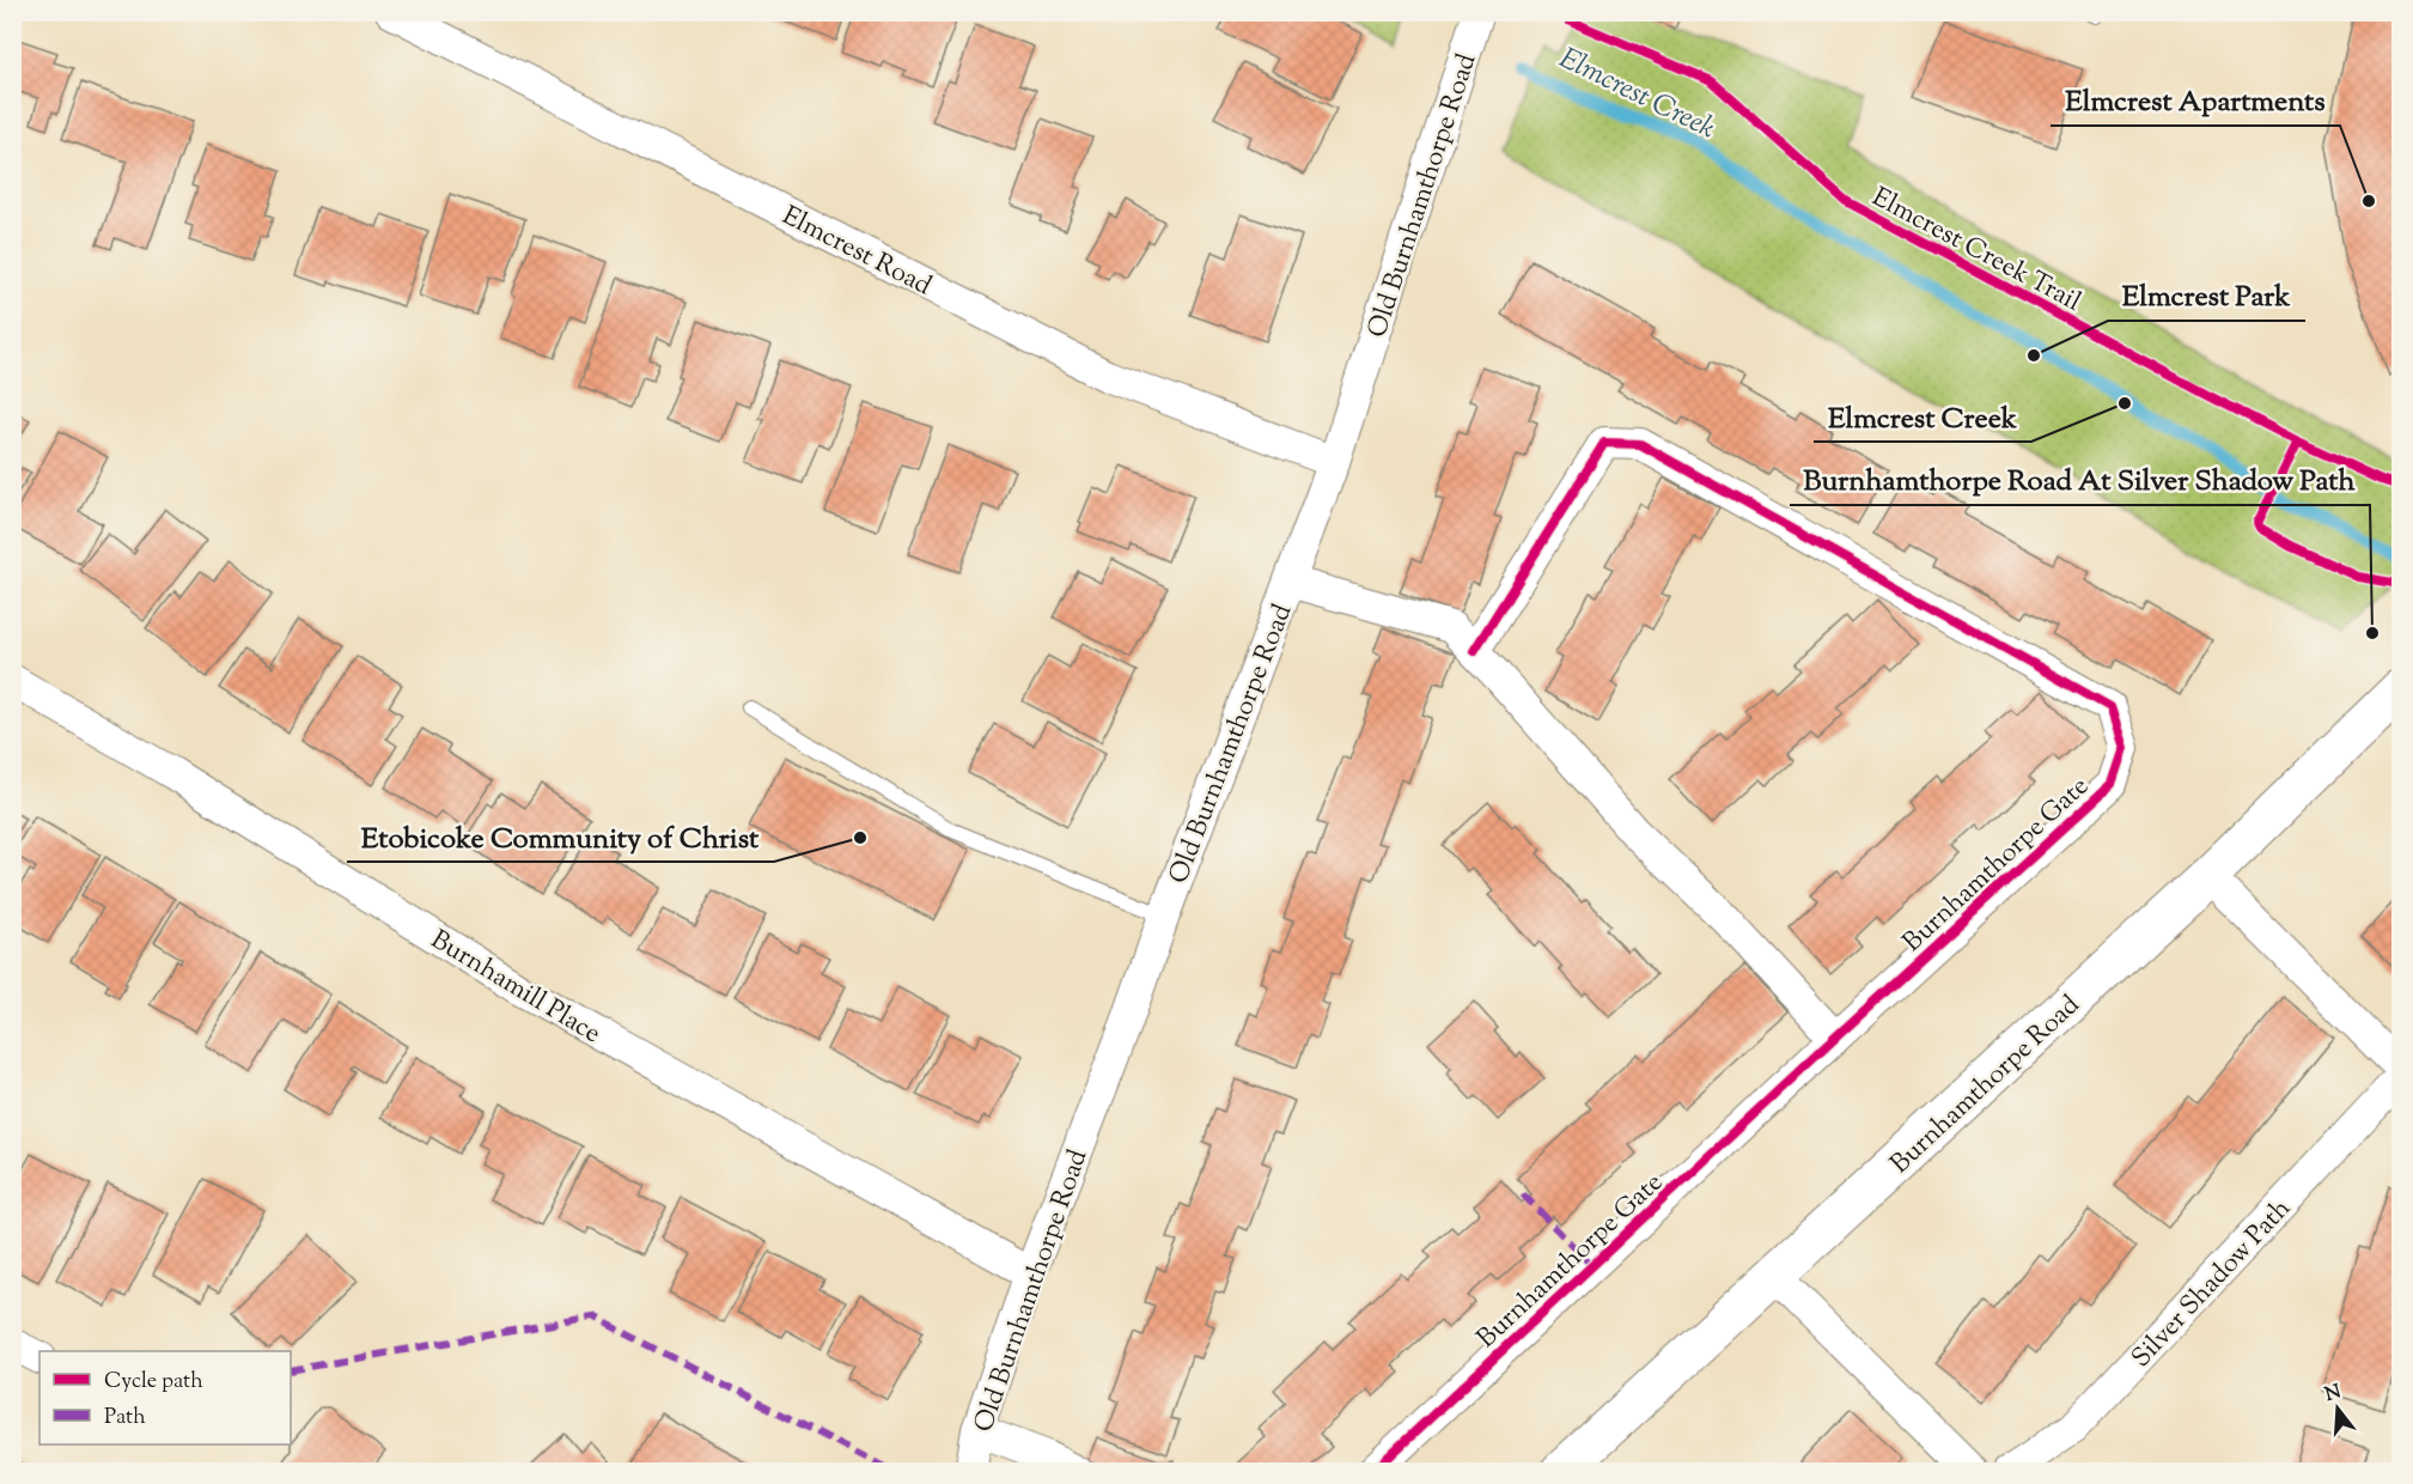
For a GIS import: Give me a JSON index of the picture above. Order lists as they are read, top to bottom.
{
  "streets": {
    "main road": ["Burnhamthorpe Road"],
    "street": [
      "Old Burnhamthorpe Road",
      "Elmcrest Road",
      "Burnhamthorpe Gate",
      "Burnhamill Place",
      "Silver Shadow Path"
    ],
    "cycle path": ["Elmcrest Creek Trail"]
  },
  "crossings": [
    ["Old Burnhamthorpe Road", "Elmcrest Road"],
    ["Old Burnhamthorpe Road", "Burnhamill Place"]
  ],
  "water": ["Elmcrest Creek"],
  "places": [
    "Elmcrest Apartments",
    "Elmcrest Park",
    "Elmcrest Creek",
    "Burnhamthorpe Road At Silver Shadow Path",
    "Etobicoke Community of Christ"
  ],
  "legend": ["Cycle path", "Path"],
  "north": "top"
}
